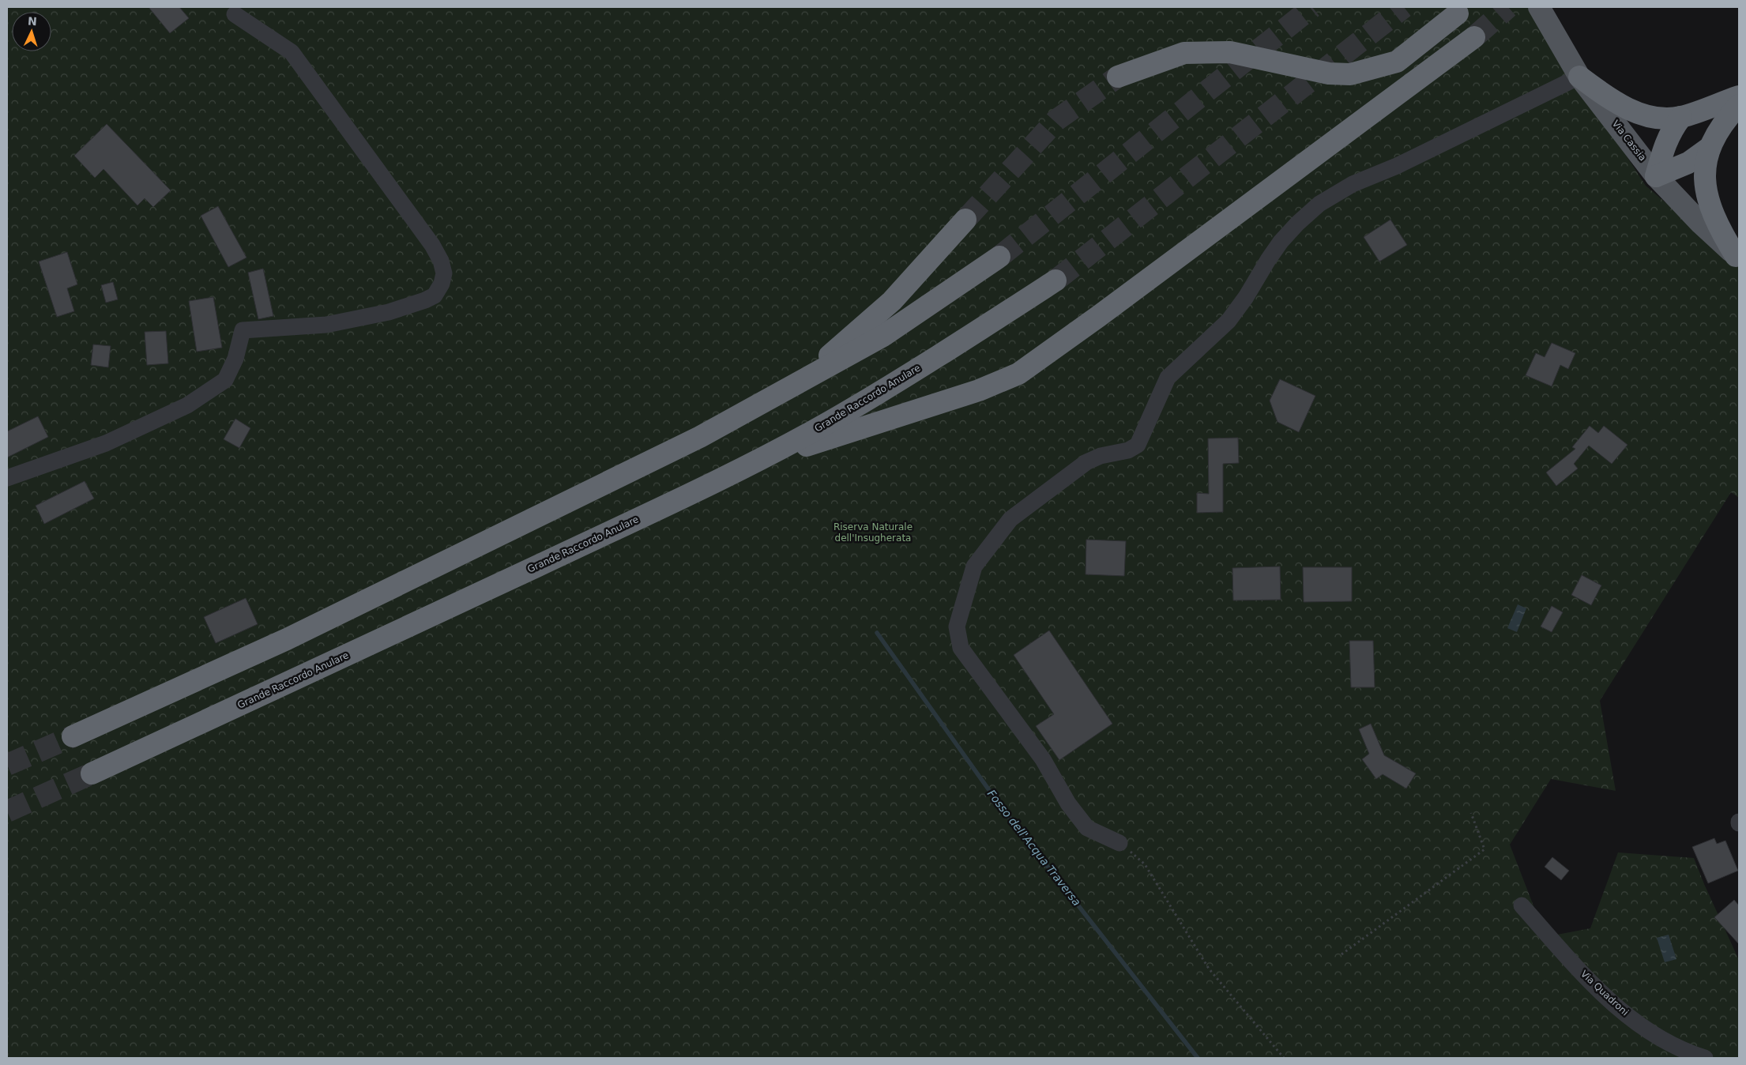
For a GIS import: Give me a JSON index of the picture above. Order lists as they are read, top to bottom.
{
  "streets": {
    "highway": ["Grande Raccordo Anulare"],
    "main road": ["Via Cassia"],
    "street": ["Via Quadroni"]
  },
  "water": ["Fosso dell'Acqua Traversa"],
  "parks": ["Riserva Naturale dell'Insugherata"],
  "north": "top"
}
